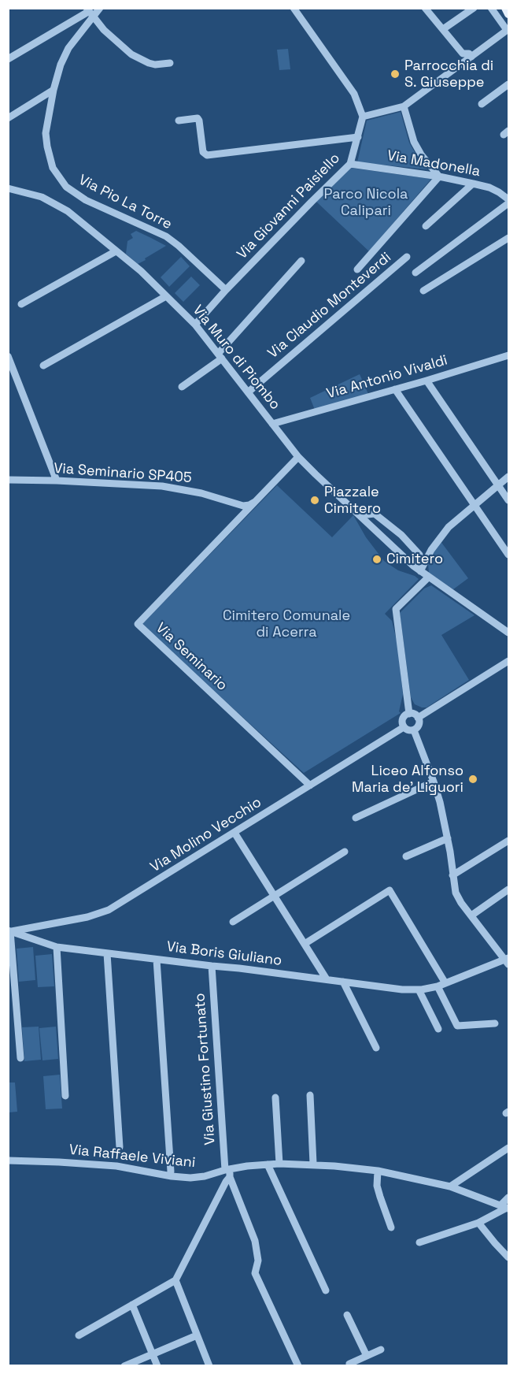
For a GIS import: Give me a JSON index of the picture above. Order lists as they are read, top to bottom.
{
  "streets": {
    "street": [
      "Via Madonella",
      "Via Pio La Torre",
      "Via Giovanni Paisiello",
      "Via Claudio Monteverdi",
      "Via Muro di Piombo",
      "Via Antonio Vivaldi",
      "Via Seminario SP405",
      "Via Seminario",
      "Via Molino Vecchio",
      "Via Boris Giuliano",
      "Via Giustino Fortunato",
      "Via Raffaele Viviani"
    ]
  },
  "crossings": [
    ["Via Madonella", "Via Giovanni Paisiello"],
    ["Via Pio La Torre", "Via Giovanni Paisiello"],
    ["Via Giovanni Paisiello", "Via Muro di Piombo"],
    ["Via Claudio Monteverdi", "Via Muro di Piombo"],
    ["Via Muro di Piombo", "Via Antonio Vivaldi"],
    ["Via Seminario SP405", "Via Seminario"],
    ["Via Seminario", "Via Molino Vecchio"],
    ["Via Molino Vecchio", "Via Boris Giuliano"],
    ["Via Boris Giuliano", "Via Giustino Fortunato"],
    ["Via Giustino Fortunato", "Via Raffaele Viviani"]
  ],
  "parks": ["Parco Nicola Calipari", "Cimitero Comunale di Acerra"],
  "places": [
    "Parrocchia di S. Giuseppe",
    "Piazzale Cimitero",
    "Cimitero",
    "Liceo Alfonso Maria de' Liguori"
  ]
}
